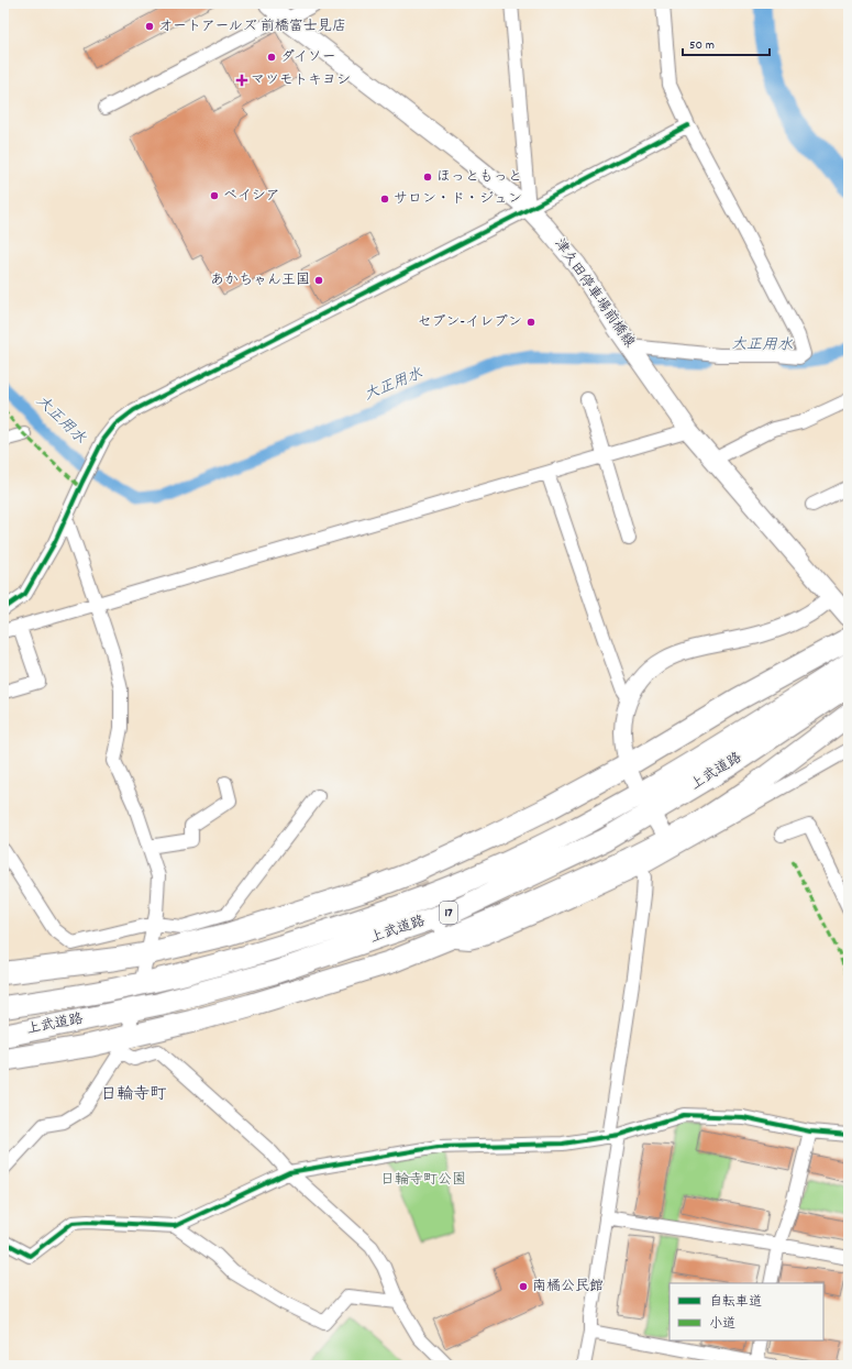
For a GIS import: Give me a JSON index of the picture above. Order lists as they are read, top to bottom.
{
  "streets": {
    "highway": ["上武道路", "17"],
    "main road": ["津久田停車場前橋線"]
  },
  "districts": ["日輪寺町"],
  "water": ["大正用水"],
  "parks": ["日輪寺町公園"],
  "places": {
    "other": [
      "オートアールズ 前橋富士見店",
      "ダイソー",
      "ほっともっと",
      "ベイシア",
      "サロン・ド・ジュン",
      "あかちゃん王国",
      "セブン-イレブン",
      "南橘公民館"
    ],
    "health": ["マツモトキヨシ"]
  },
  "legend": ["自転車道", "小道"],
  "scale_bar": "50 m"
}
